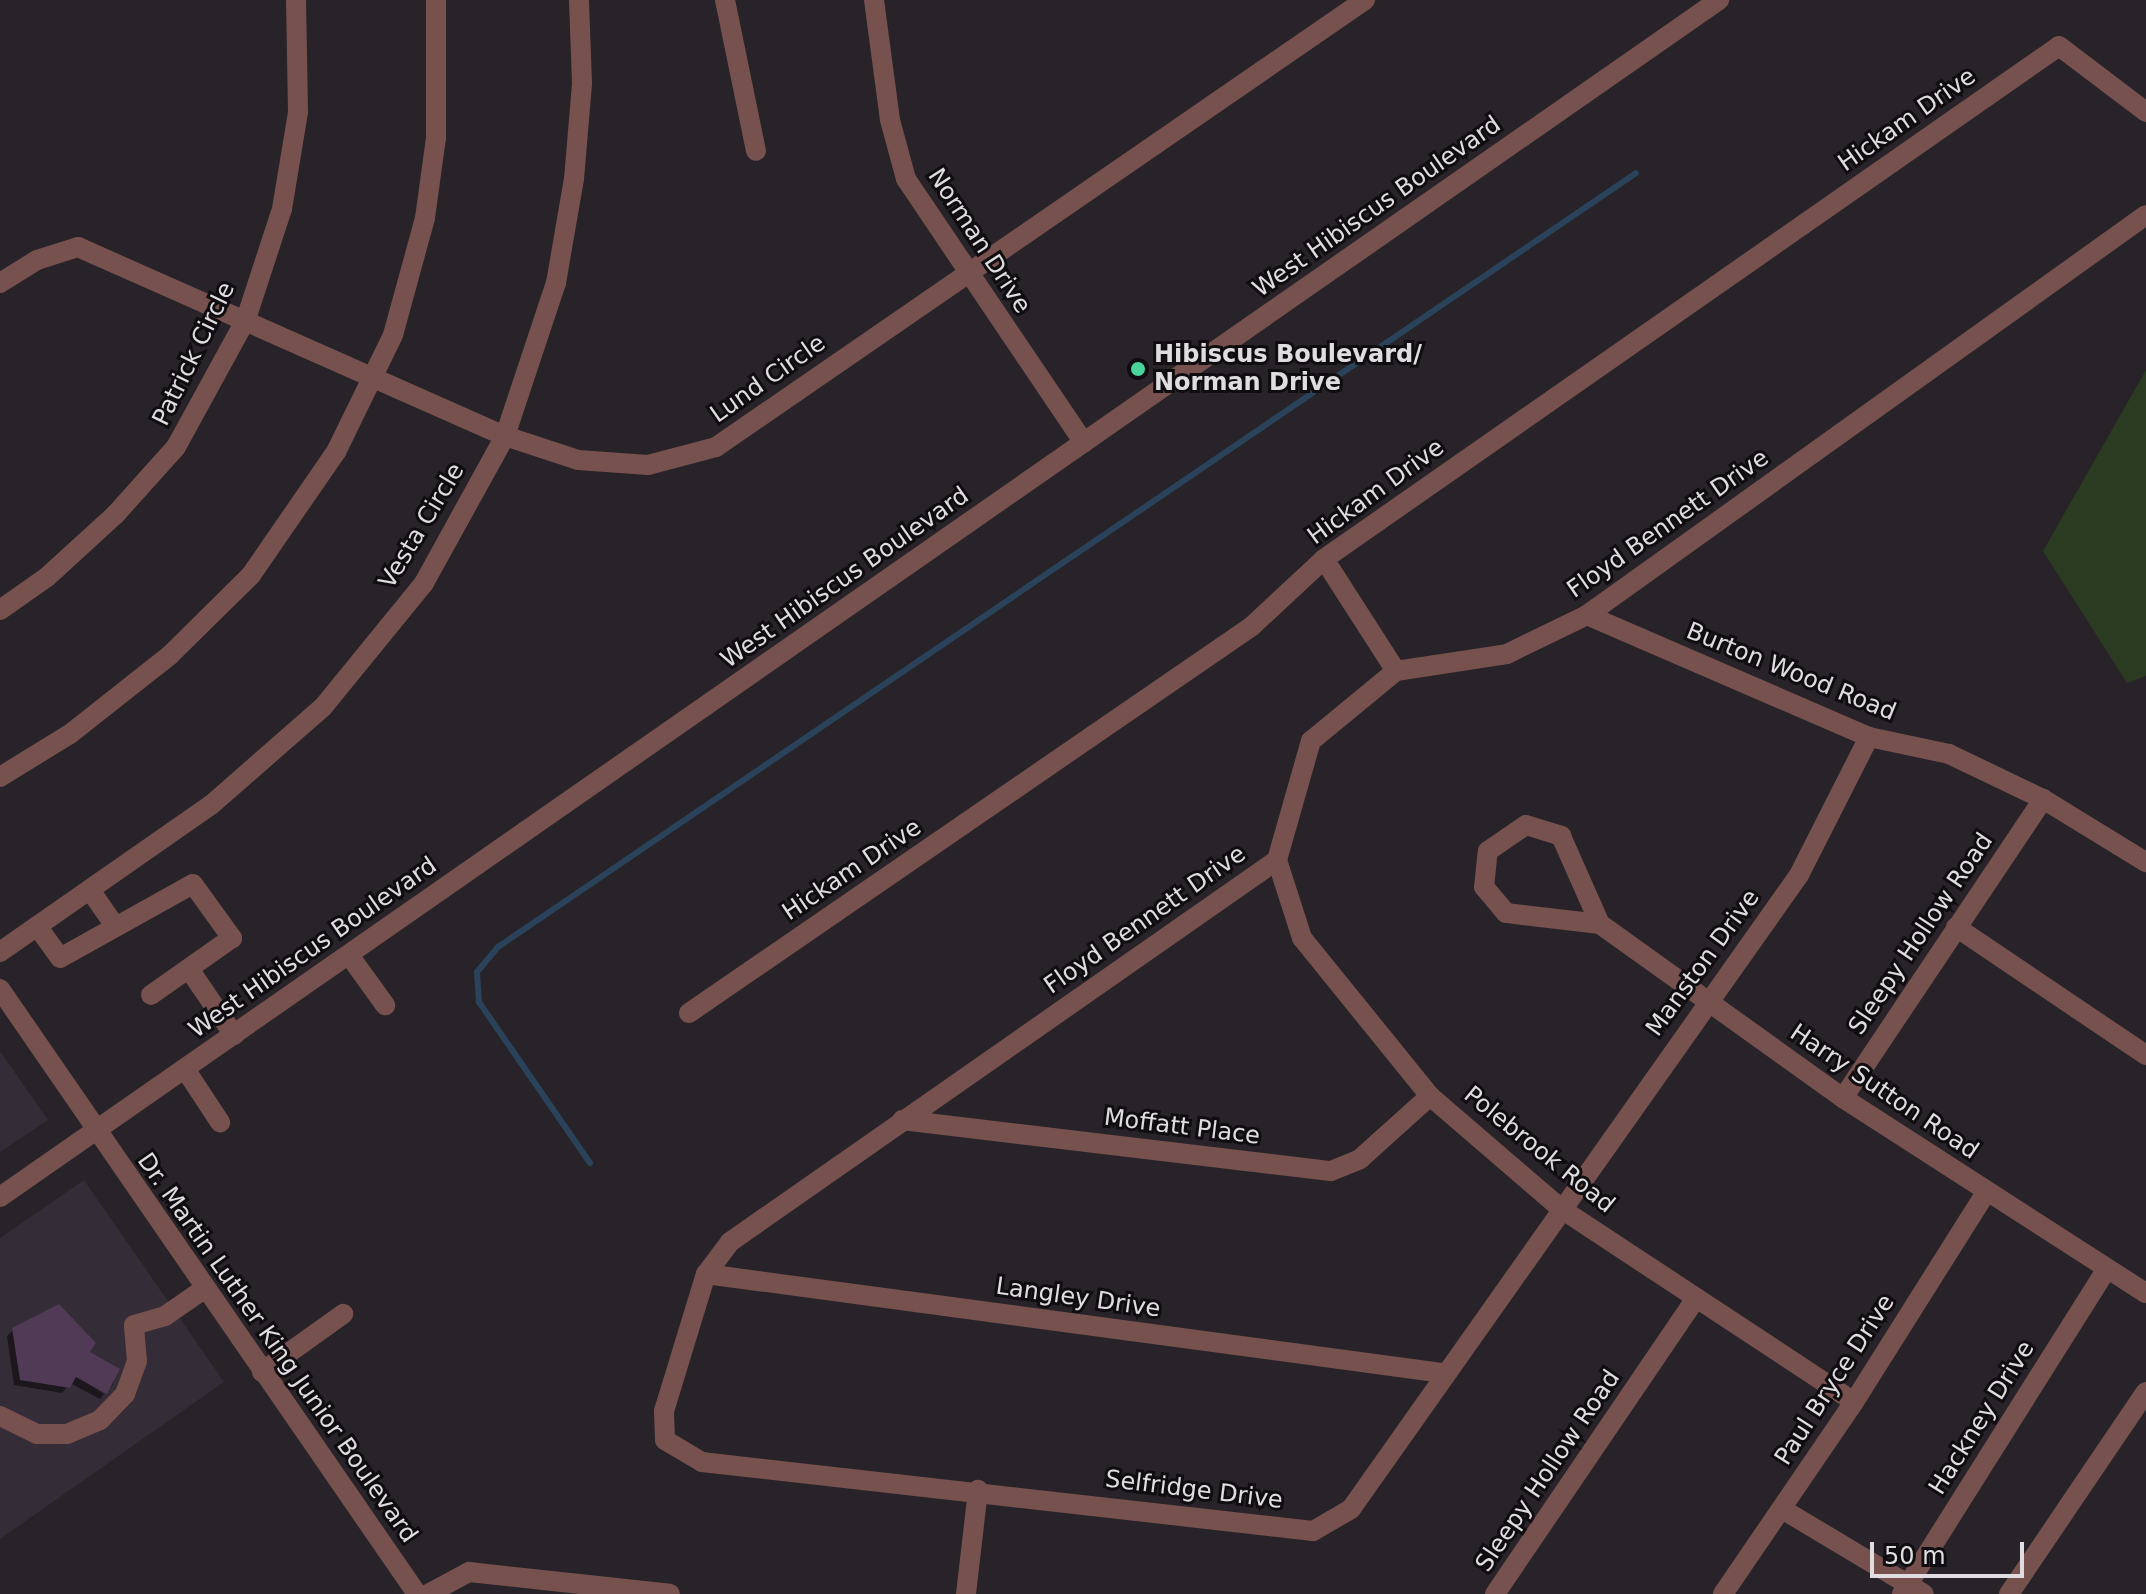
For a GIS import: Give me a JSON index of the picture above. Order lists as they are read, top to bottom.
{
  "streets": {
    "street": [
      "Hickam Drive",
      "West Hibiscus Boulevard",
      "Norman Drive",
      "Patrick Circle",
      "Lund Circle",
      "Floyd Bennett Drive",
      "Vesta Circle",
      "Burton Wood Road",
      "Sleepy Hollow Road",
      "Manston Drive",
      "Harry Sutton Road",
      "Moffatt Place",
      "Polebrook Road",
      "Langley Drive",
      "Dr. Martin Luther King Junior Boulevard",
      "Paul Bryce Drive",
      "Hackney Drive",
      "Selfridge Drive"
    ]
  },
  "crossings": [
    ["West Hibiscus Boulevard", "Norman Drive"],
    ["West Hibiscus Boulevard", "Dr. Martin Luther King Junior Boulevard"],
    ["Norman Drive", "Lund Circle"],
    ["Patrick Circle", "Lund Circle"],
    ["Lund Circle", "Vesta Circle"],
    ["Floyd Bennett Drive", "Burton Wood Road"],
    ["Floyd Bennett Drive", "Moffatt Place"],
    ["Floyd Bennett Drive", "Polebrook Road"],
    ["Floyd Bennett Drive", "Langley Drive"],
    ["Floyd Bennett Drive", "Selfridge Drive"],
    ["Burton Wood Road", "Sleepy Hollow Road"],
    ["Burton Wood Road", "Manston Drive"],
    ["Sleepy Hollow Road", "Harry Sutton Road"],
    ["Sleepy Hollow Road", "Polebrook Road"],
    ["Manston Drive", "Harry Sutton Road"],
    ["Manston Drive", "Polebrook Road"],
    ["Manston Drive", "Selfridge Drive"],
    ["Harry Sutton Road", "Paul Bryce Drive"],
    ["Harry Sutton Road", "Hackney Drive"],
    ["Moffatt Place", "Polebrook Road"],
    ["Polebrook Road", "Paul Bryce Drive"],
    ["Polebrook Road", "Selfridge Drive"],
    ["Langley Drive", "Selfridge Drive"]
  ],
  "places": ["Hibiscus Boulevard/ Norman Drive"],
  "scale_bar": "50 m"
}
